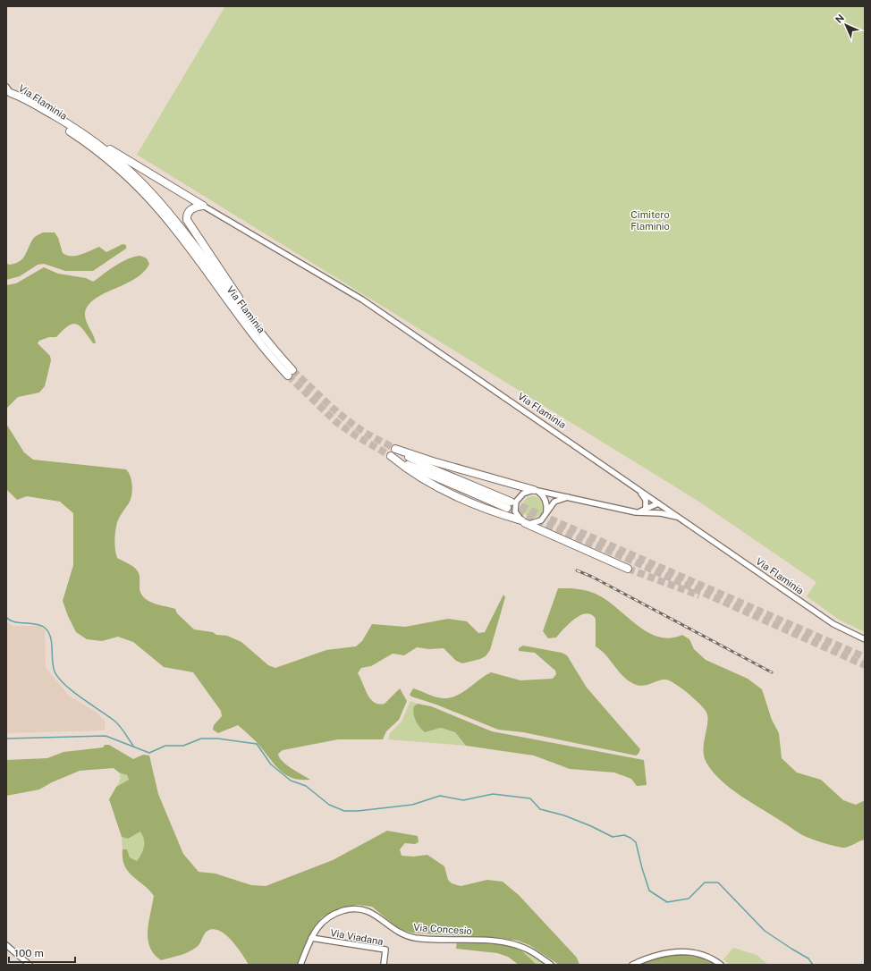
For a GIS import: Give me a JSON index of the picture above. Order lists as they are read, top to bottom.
{
  "streets": {
    "highway": ["Via Flaminia"],
    "street": ["Via Concesio", "Via Viadana"]
  },
  "crossings": [
    ["Via Concesio", "Via Viadana"]
  ],
  "parks": ["Cimitero Flaminio"],
  "scale_bar": "100 m",
  "north": "top left"
}
